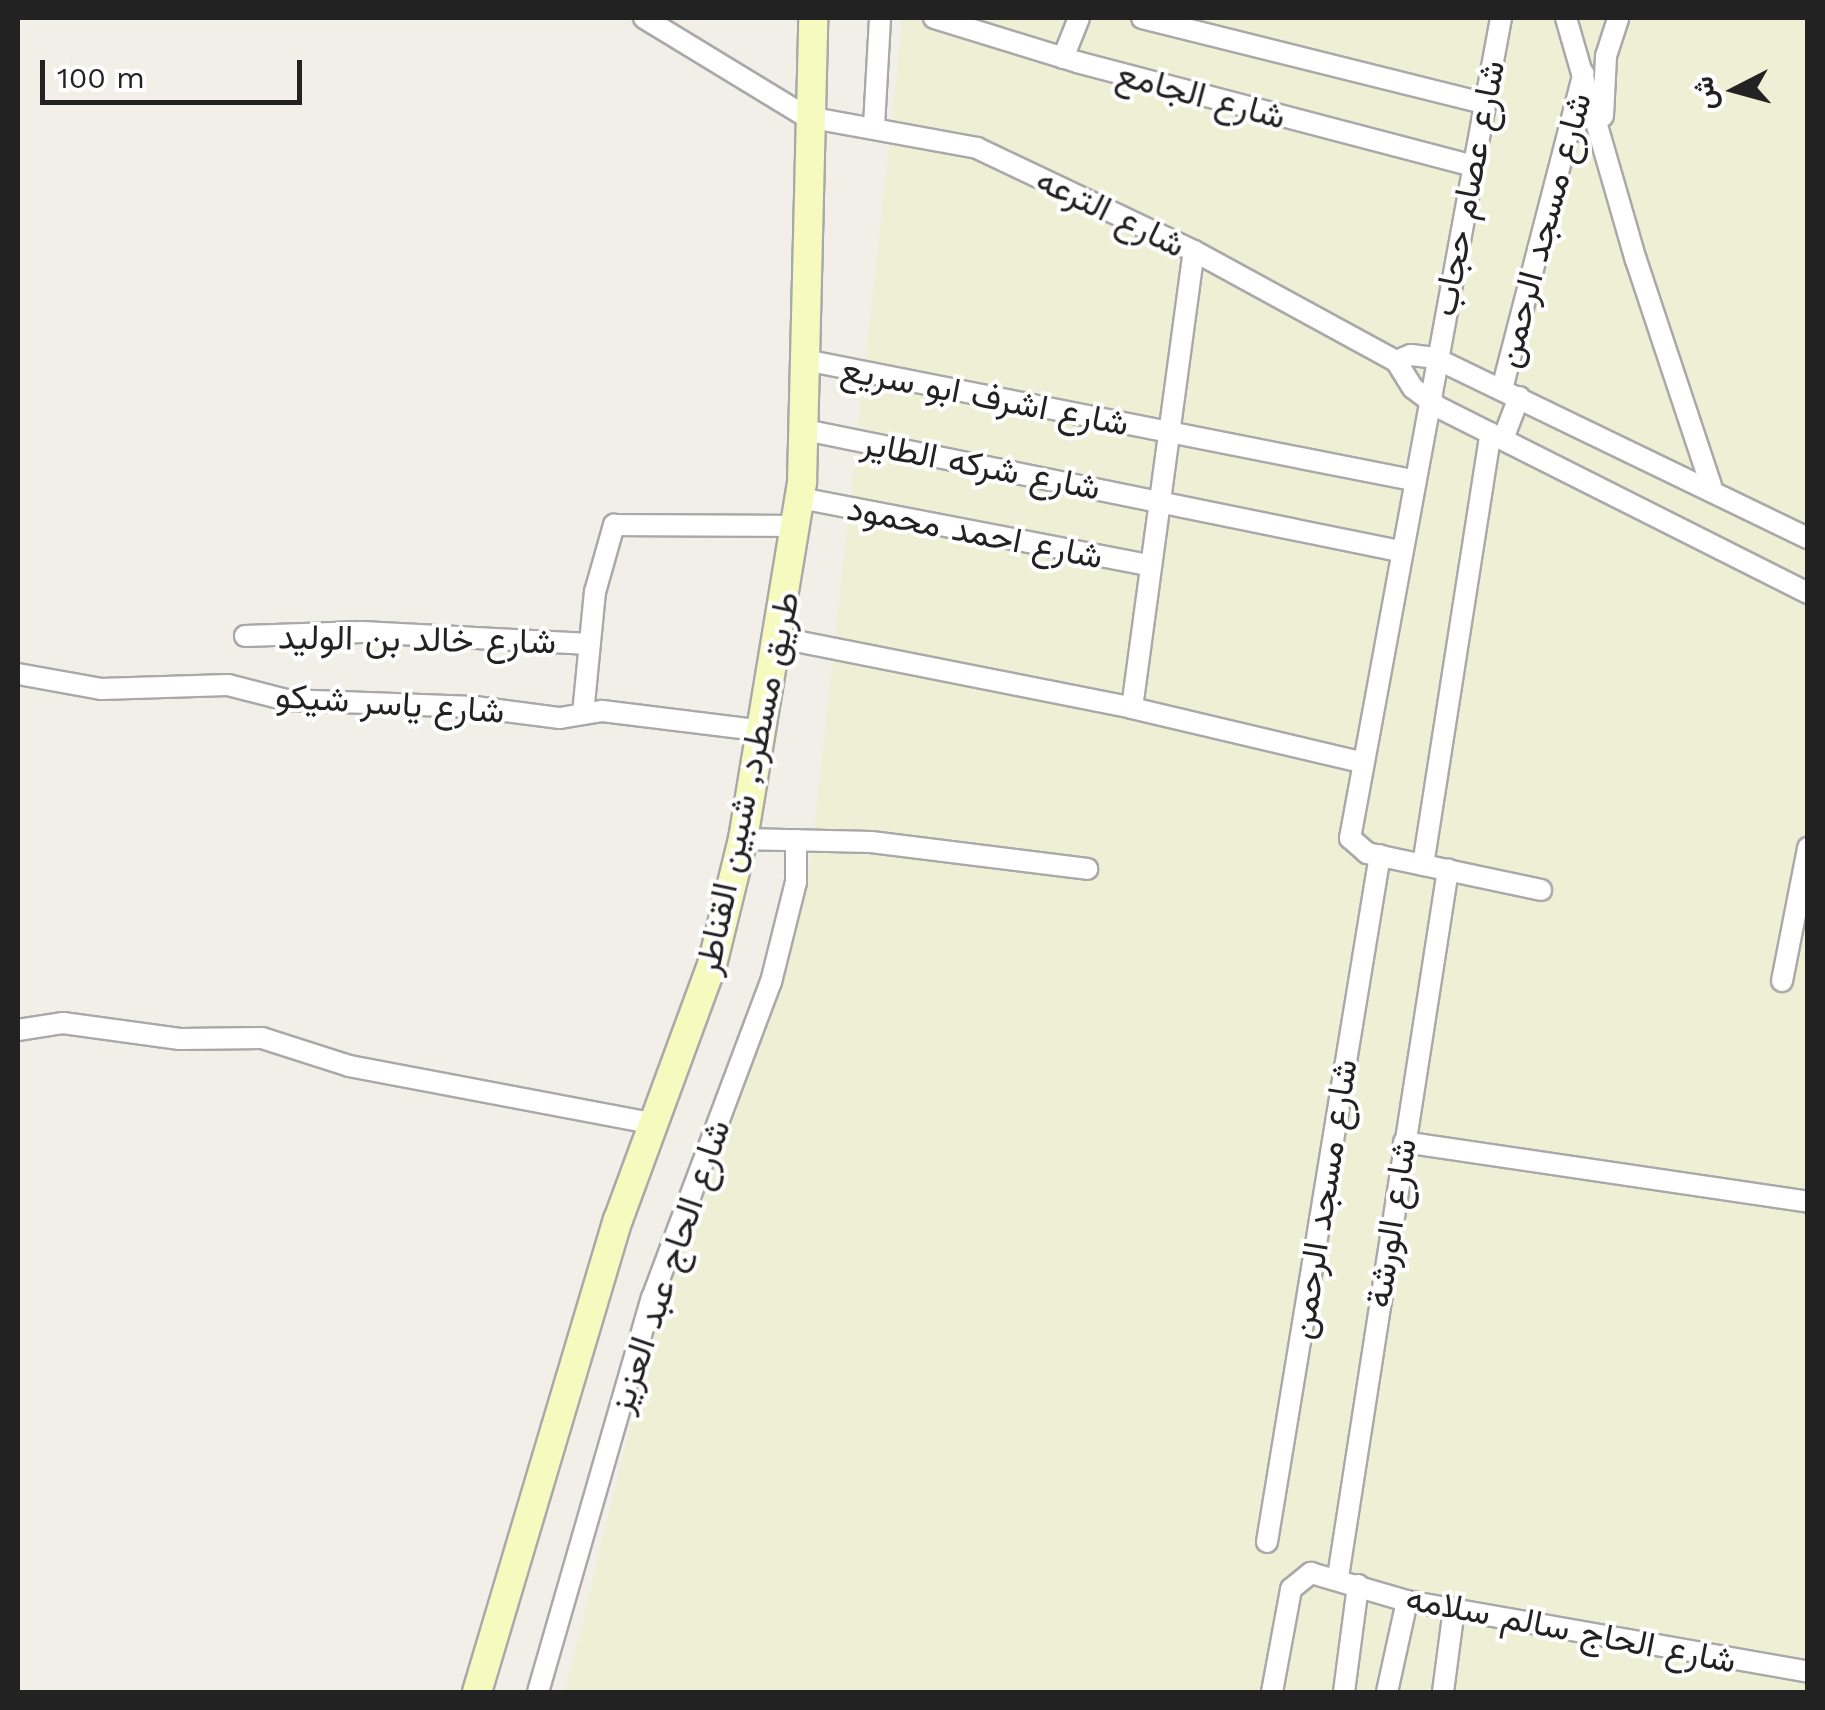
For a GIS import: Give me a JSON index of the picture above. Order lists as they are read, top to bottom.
{
  "streets": {
    "main road": ["طريق مسطرد, شبين القناطر"],
    "street": [
      "شارع الجامع",
      "شارع عصام حجاب",
      "شارع الترعه",
      "شارع مسجد الرحمن",
      "شارع اشرف ابو سريع",
      "شارع شركه الطاير",
      "شارع احمد محمود",
      "شارع خالد بن الوليد",
      "شارع ياسر شيكو",
      "شارع الورشة",
      "شارع الحاج عبد العزيز",
      "شارع الحاج سالم سلامه"
    ]
  },
  "crossings": [
    ["شارع الجامع", "شارع عصام حجاب"],
    ["شارع عصام حجاب", "شارع الترعه"],
    ["شارع عصام حجاب", "شارع مسجد الرحمن"],
    ["شارع عصام حجاب", "شارع اشرف ابو سريع"],
    ["شارع عصام حجاب", "شارع شركه الطاير"],
    ["شارع الترعه", "شارع مسجد الرحمن"],
    ["شارع الترعه", "طريق مسطرد, شبين القناطر"],
    ["شارع اشرف ابو سريع", "طريق مسطرد, شبين القناطر"],
    ["شارع شركه الطاير", "طريق مسطرد, شبين القناطر"],
    ["شارع احمد محمود", "شارع خالد بن الوليد"],
    ["شارع احمد محمود", "طريق مسطرد, شبين القناطر"],
    ["شارع ياسر شيكو", "طريق مسطرد, شبين القناطر"],
    ["شارع الورشة", "شارع الحاج سالم سلامه"]
  ],
  "scale_bar": "100 m",
  "north": "left"
}
